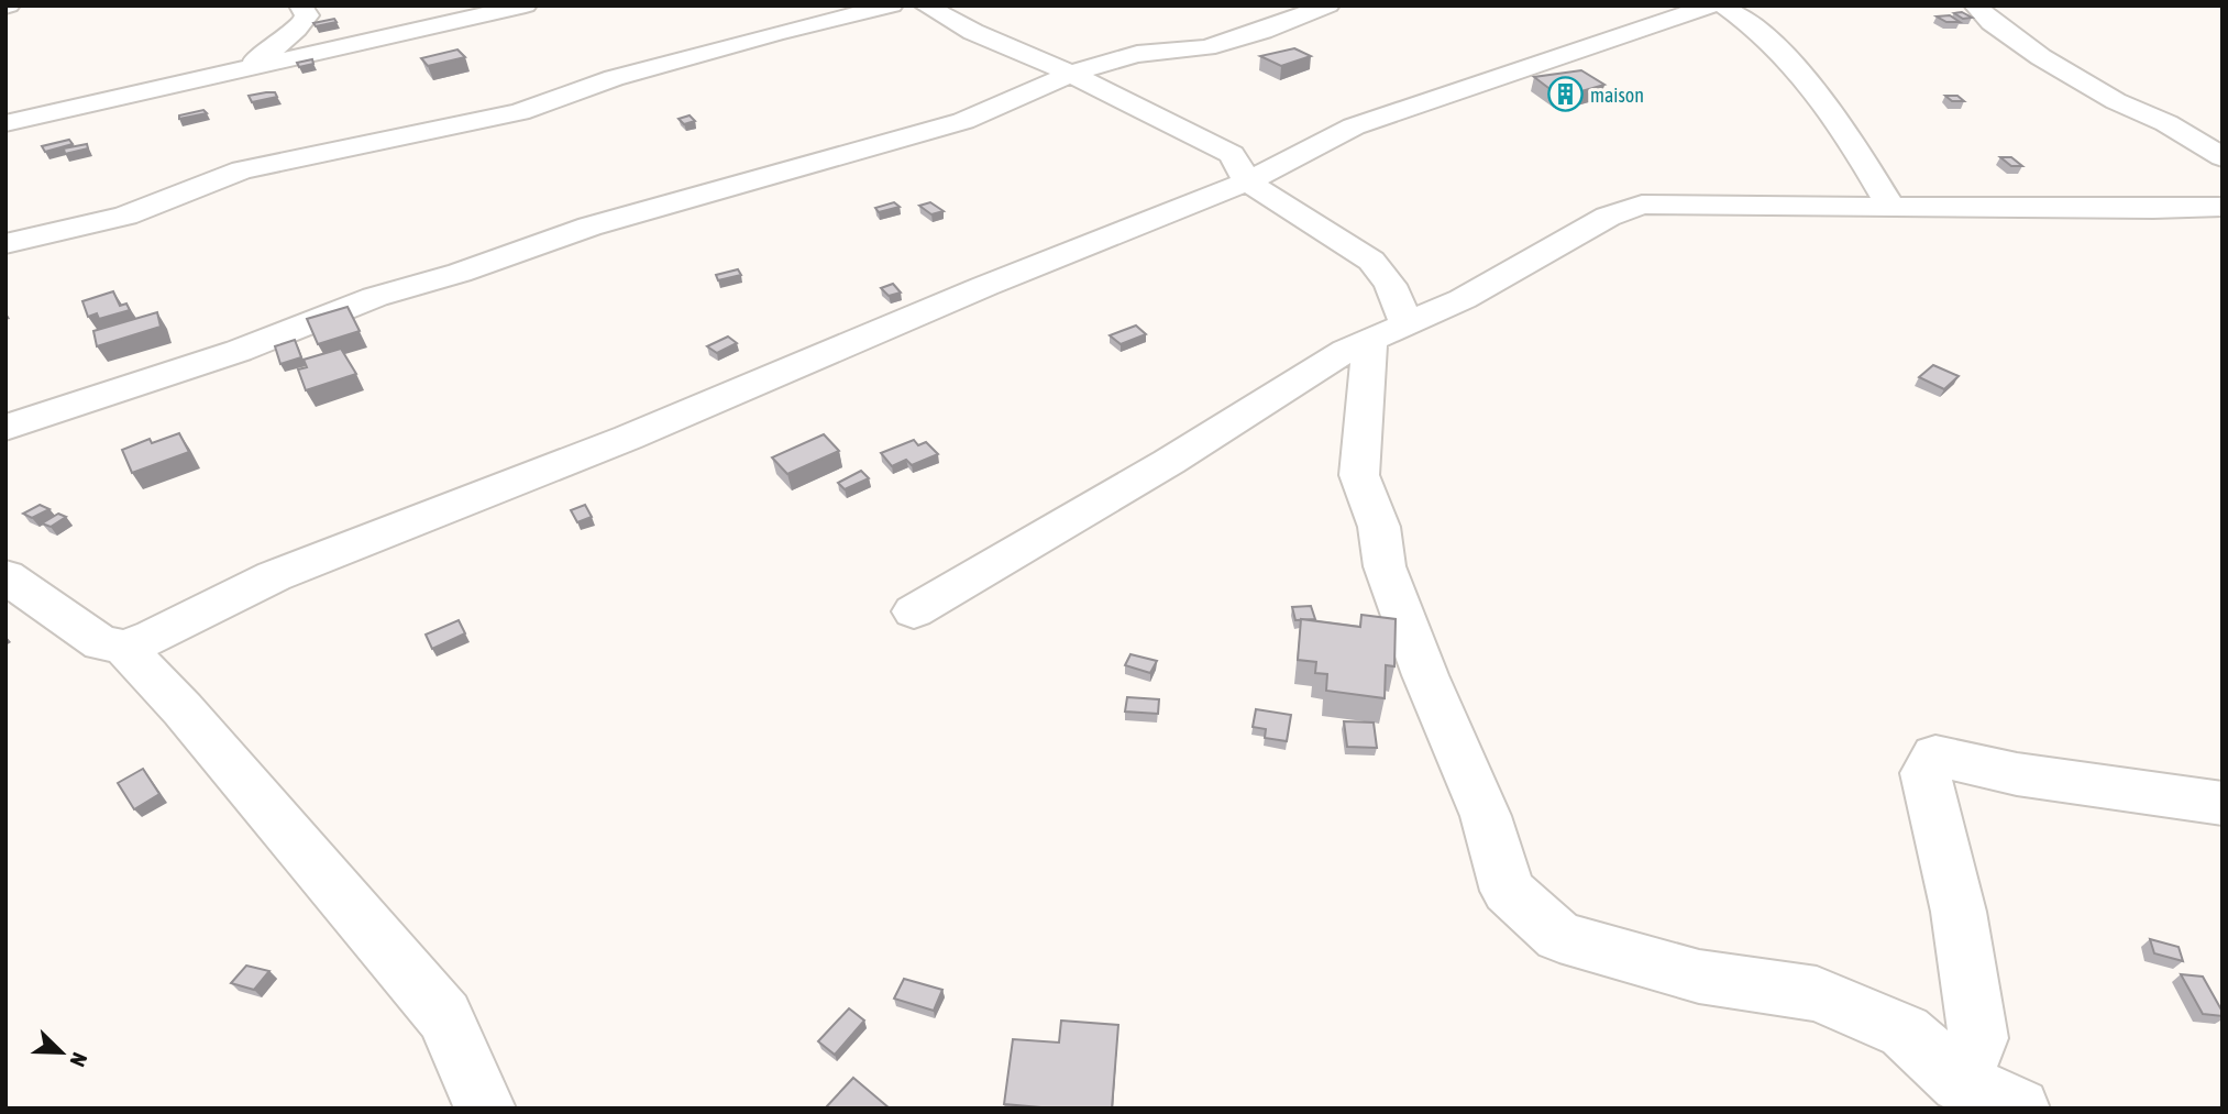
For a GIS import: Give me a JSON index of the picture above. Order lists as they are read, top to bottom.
{
  "places": {
    "building": ["maison"]
  },
  "north": "bottom right"
}
